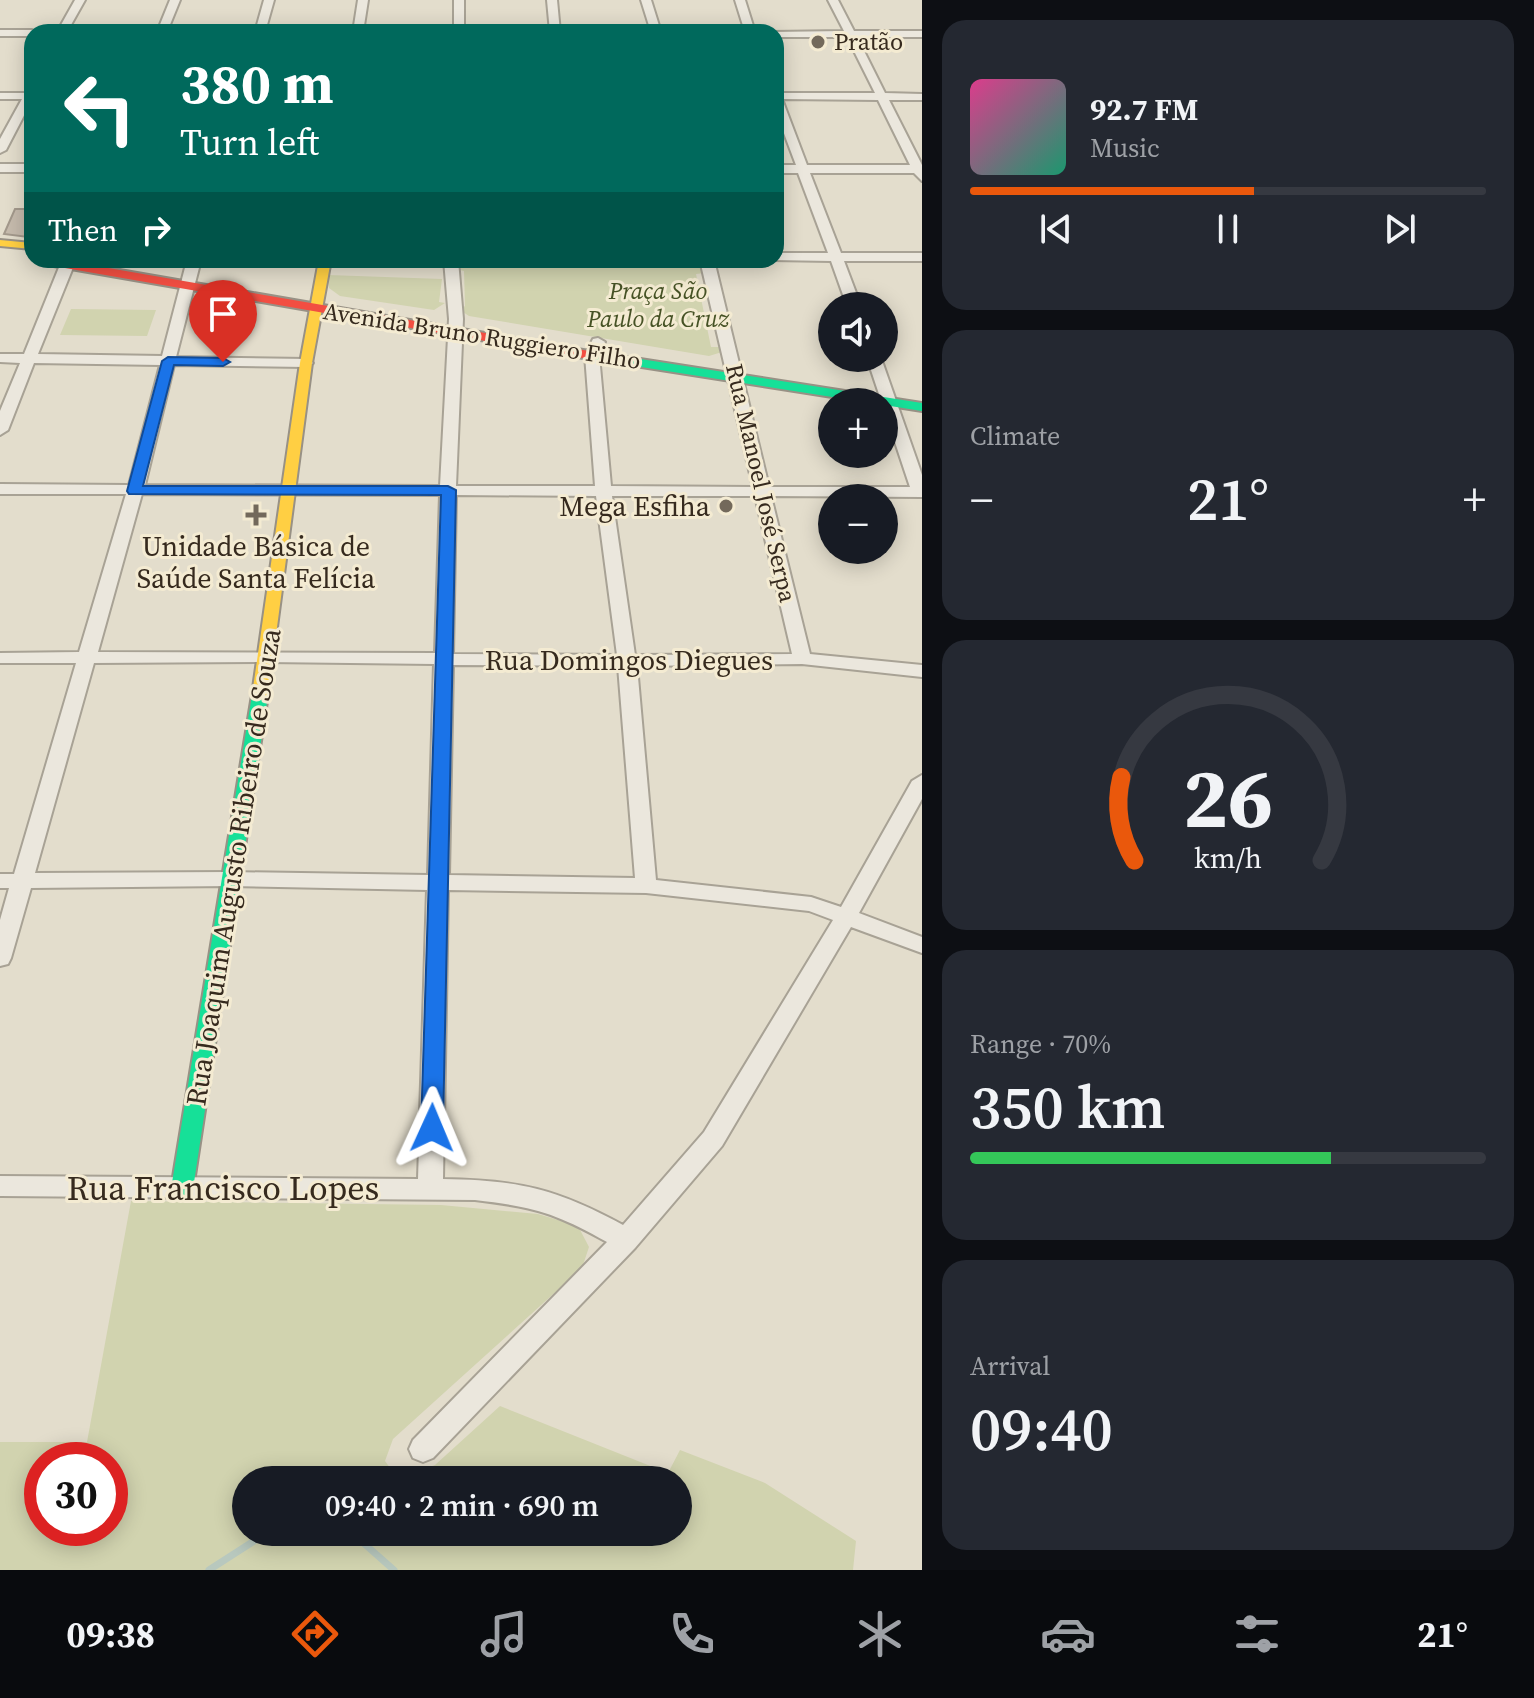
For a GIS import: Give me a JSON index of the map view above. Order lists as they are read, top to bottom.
{
  "streets": {
    "street": [
      "Avenida Bruno Ruggiero Filho",
      "Rua Manoel José Serpa",
      "Rua Domingos Diegues",
      "Rua Joaquim Augusto Ribeiro de Souza",
      "Rua Francisco Lopes"
    ]
  },
  "crossings": [
    ["Avenida Bruno Ruggiero Filho", "Rua Manoel José Serpa"],
    ["Avenida Bruno Ruggiero Filho", "Rua Joaquim Augusto Ribeiro de Souza"],
    ["Rua Manoel José Serpa", "Rua Domingos Diegues"],
    ["Rua Domingos Diegues", "Rua Joaquim Augusto Ribeiro de Souza"],
    ["Rua Joaquim Augusto Ribeiro de Souza", "Rua Francisco Lopes"]
  ],
  "parks": ["Praça São Paulo da Cruz"],
  "places": {
    "other": ["Pratão", "Mega Esfiha"],
    "health": ["Unidade Básica de Saúde Santa Felícia"]
  },
  "page": {
    "turn": ["380 m", "Turn left"],
    "song": ["92.7 FM", "Music"],
    "then": "Then",
    "map_buttons": ["+", "−"],
    "tile": [
      "Climate",
      ["Range · 70%", "350 km"],
      ["Arrival", "09:40"]
    ],
    "heat": ["−", "21°", "+"],
    "limit": "30",
    "trip": "09:40 · 2 min · 690 m",
    "tabs": ["09:38", "21°"],
    "gauge": ["26", "km/h"]
  }
}
